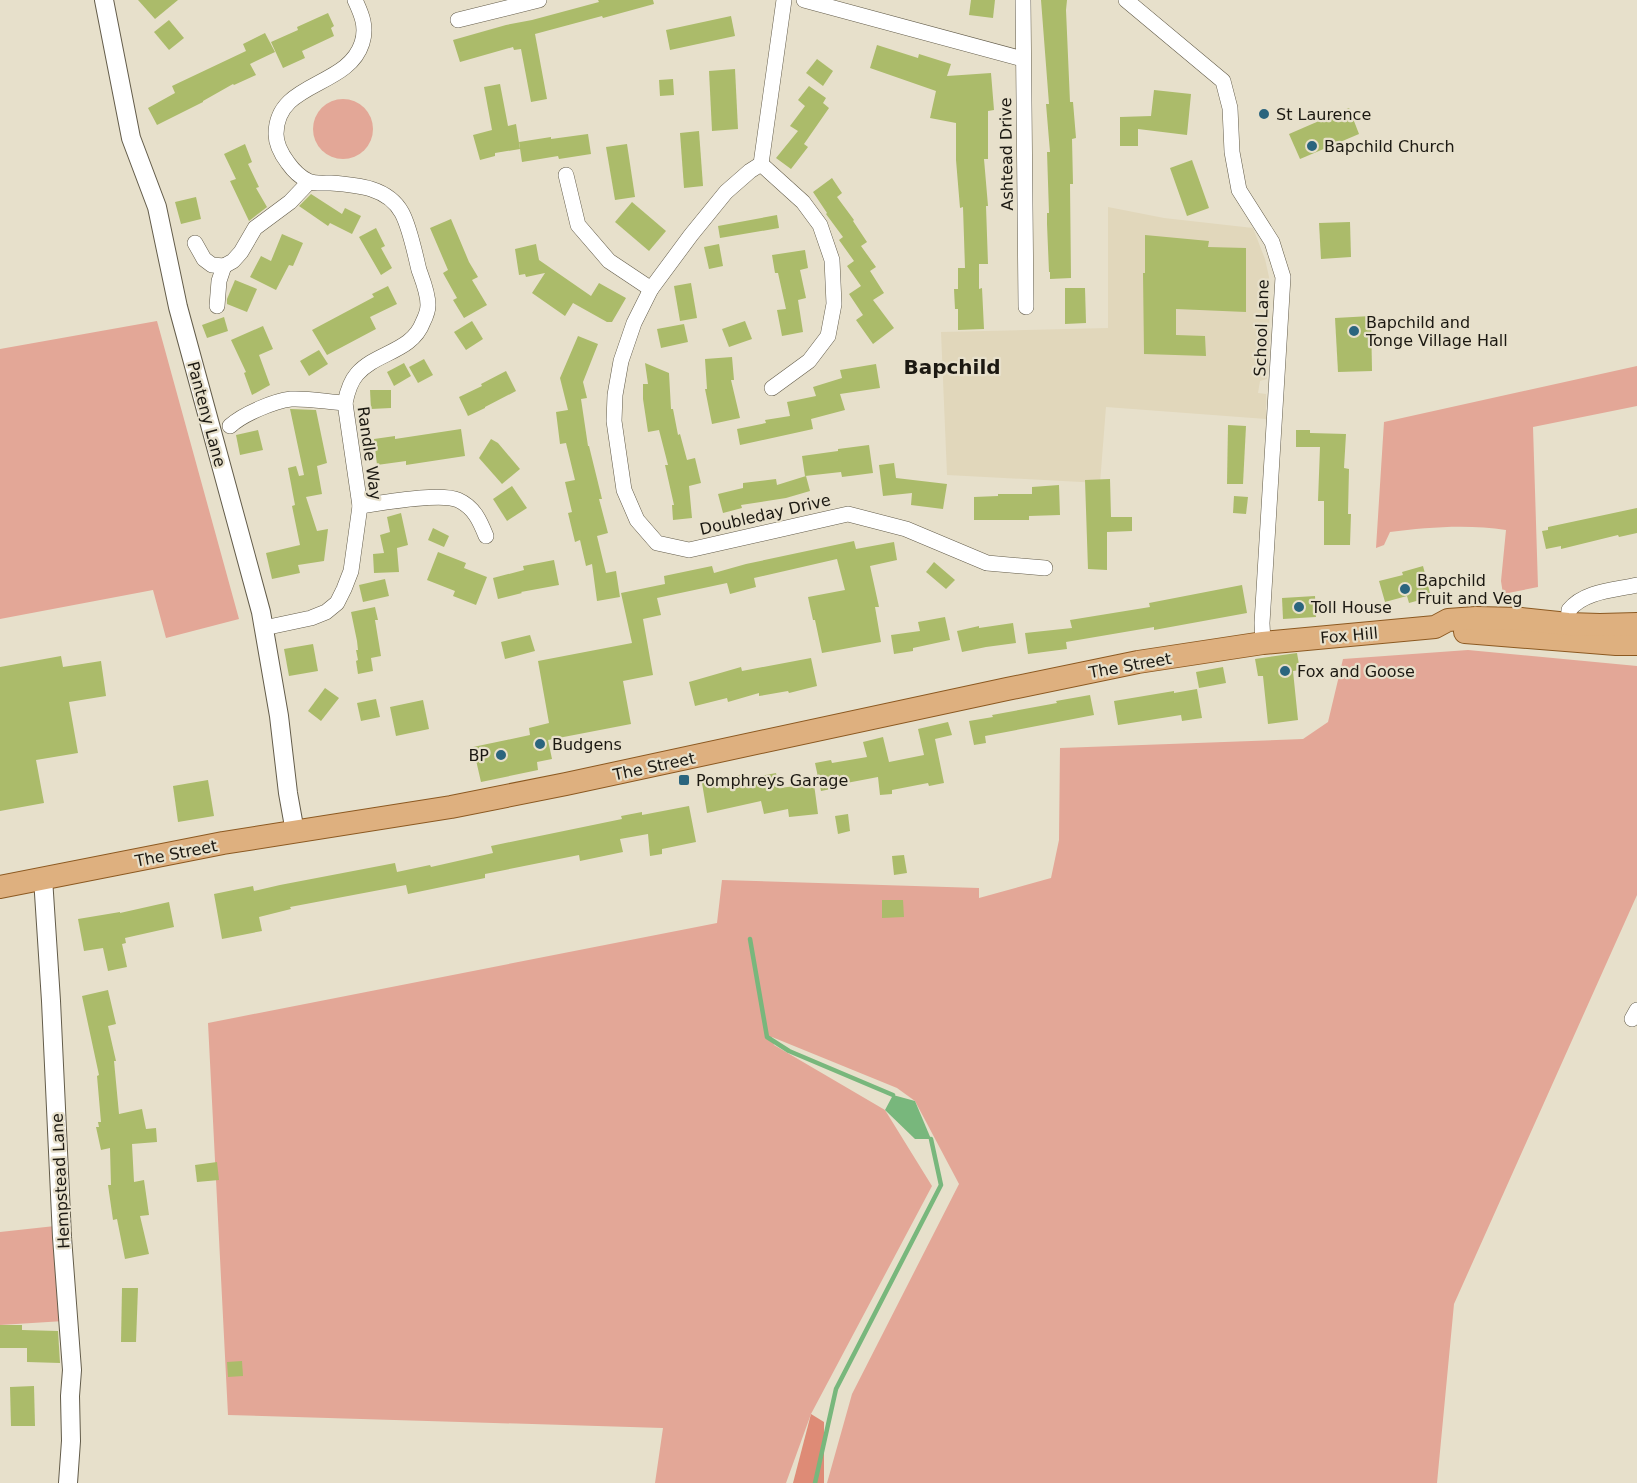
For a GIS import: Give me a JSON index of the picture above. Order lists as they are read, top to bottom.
{
  "streets": {
    "main road": ["Fox Hill", "The Street"],
    "street": [
      "Ashtead Drive",
      "School Lane",
      "Panteny Lane",
      "Randle Way",
      "Doubleday Drive",
      "Hempstead Lane"
    ]
  },
  "crossings": [
    ["School Lane", "Fox Hill"],
    ["School Lane", "The Street"],
    ["Panteny Lane", "Randle Way"],
    ["Panteny Lane", "The Street"],
    ["Fox Hill", "The Street"],
    ["The Street", "Hempstead Lane"]
  ],
  "districts": ["Bapchild"],
  "places": {
    "other": [
      "St Laurence",
      "Bapchild Church",
      "Bapchild and Tonge Village Hall",
      "Bapchild Fruit and Veg",
      "Toll House",
      "Fox and Goose",
      "Budgens",
      "BP"
    ],
    "transit": ["Pomphreys Garage"]
  }
}
